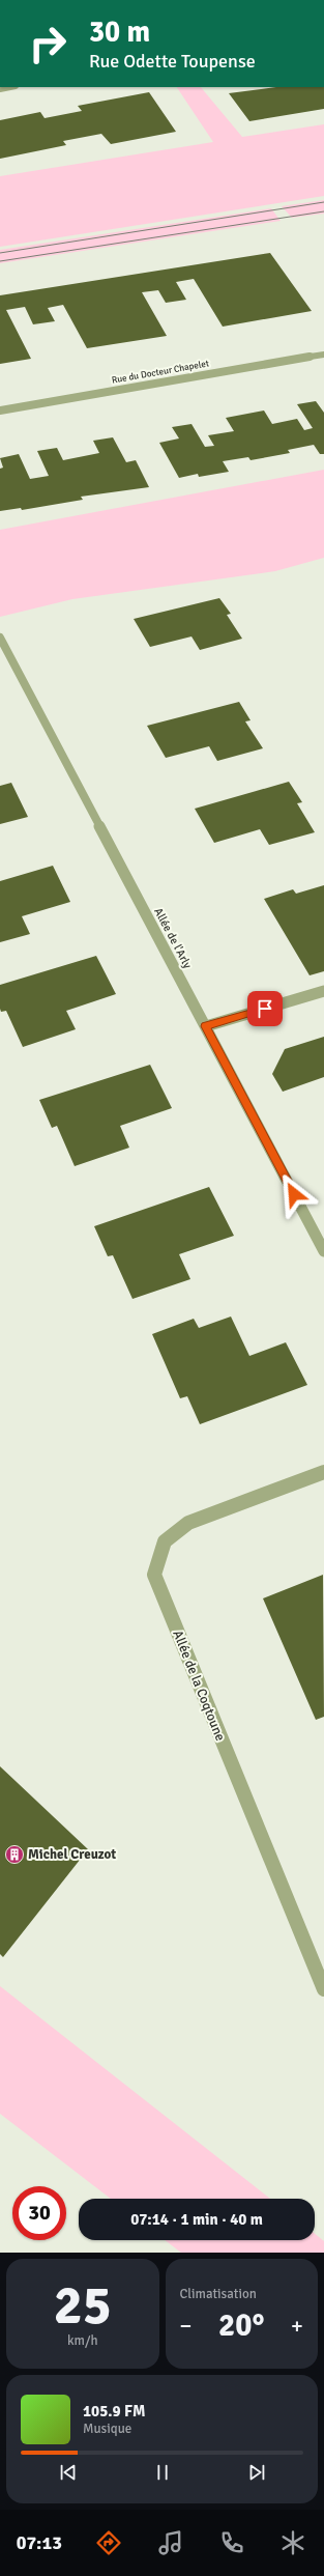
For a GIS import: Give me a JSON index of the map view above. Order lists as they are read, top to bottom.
{
  "streets": {
    "street": ["Rue du Docteur Chapelet", "Allée de l'Arly", "Allée de la Coqtoune"]
  },
  "places": {
    "building": ["Michel Creuzot"]
  },
  "page": {
    "turn": ["30 m", "Rue Odette Toupense"],
    "limit": "30",
    "trip": "07:14 · 1 min · 40 m",
    "tile": [
      ["25", "km/h"],
      "Climatisation"
    ],
    "heat": ["−", "20°", "+"],
    "song": ["105.9 FM", "Musique"],
    "tabs": "07:13"
  }
}
